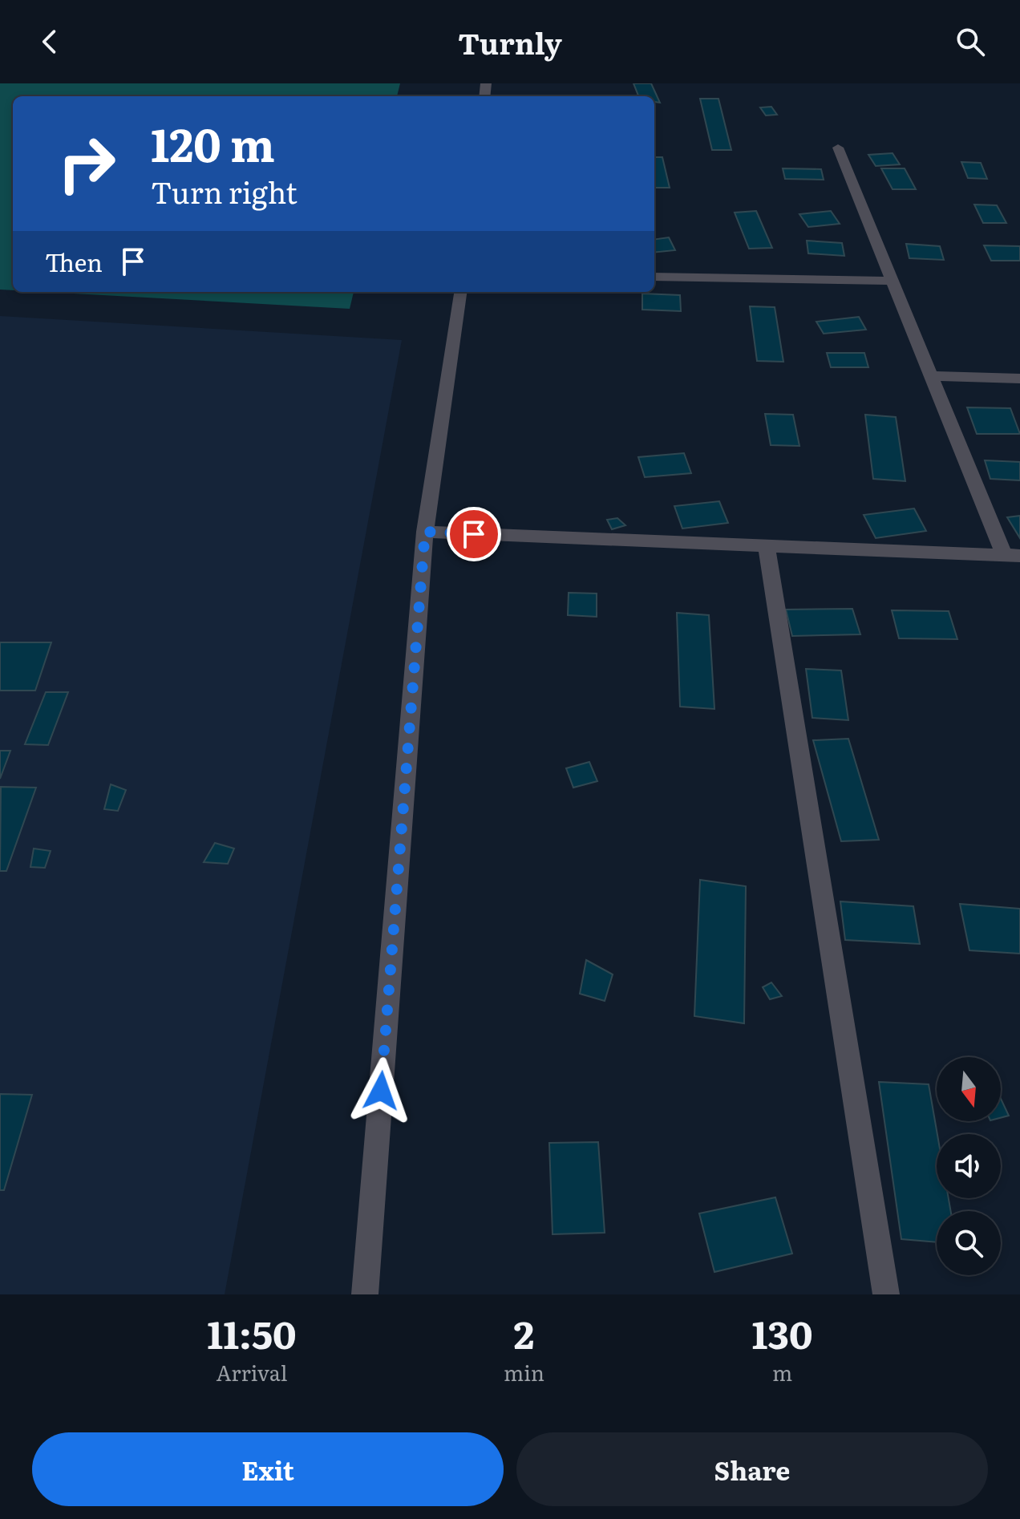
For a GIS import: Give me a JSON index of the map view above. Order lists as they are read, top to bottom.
{
  "north": "bottom",
  "page": {
    "header": "Turnly",
    "turn": ["120 m", "Turn right"],
    "then": "Then",
    "eta": [
      "11:50",
      "Arrival",
      "2",
      "min",
      "130",
      "m"
    ],
    "buttons": ["Exit", "Share"]
  }
}
